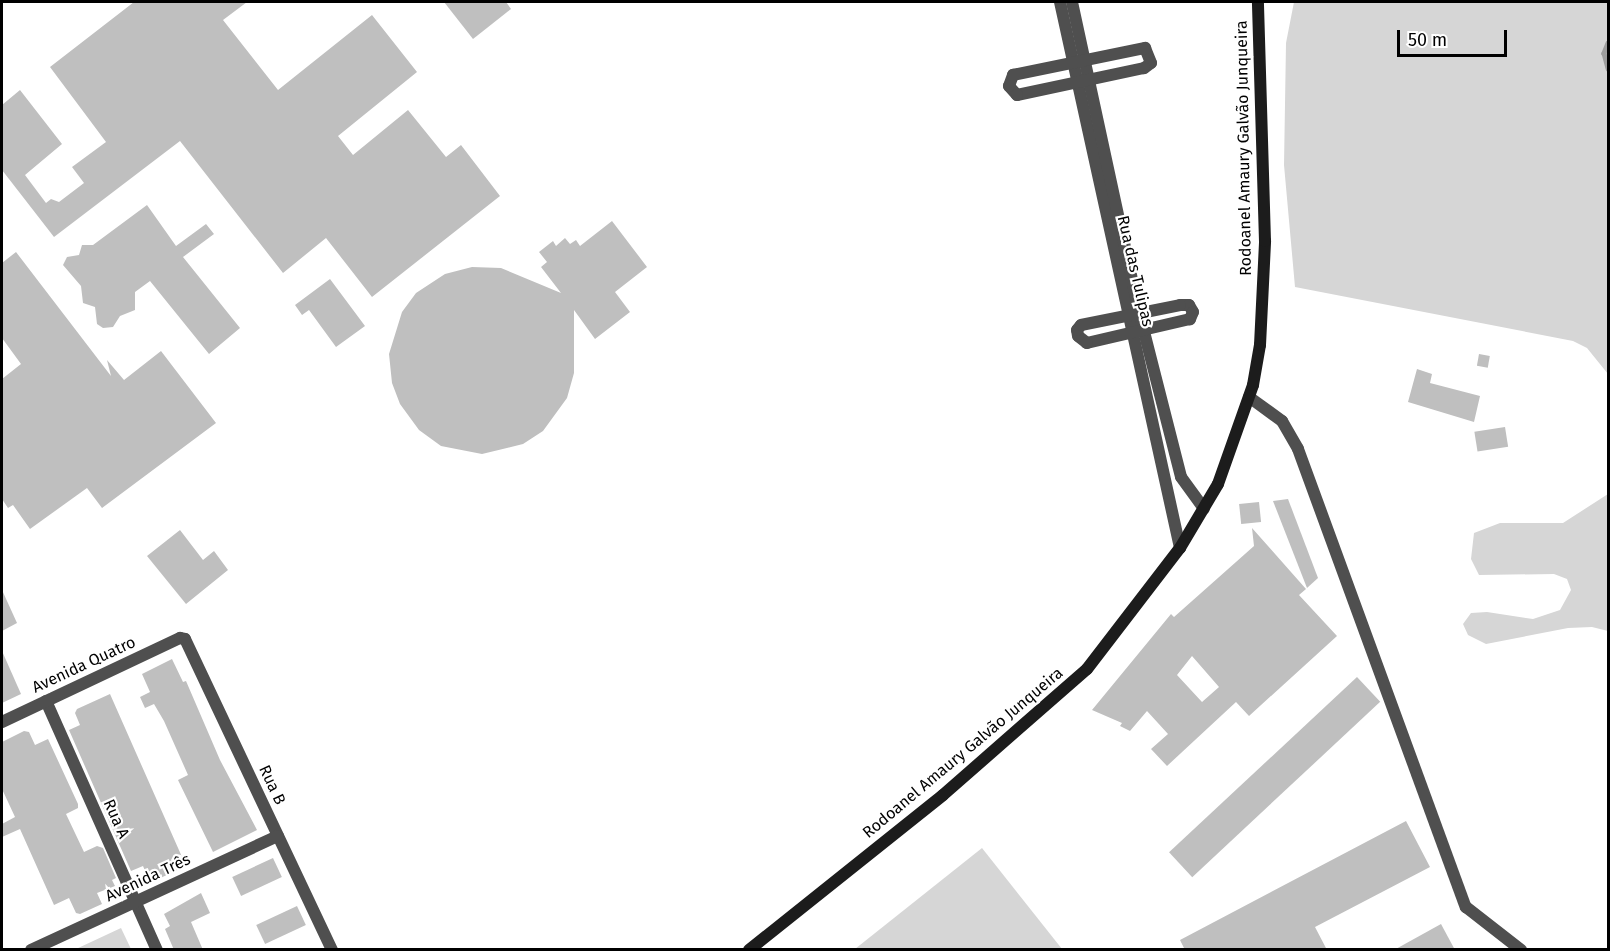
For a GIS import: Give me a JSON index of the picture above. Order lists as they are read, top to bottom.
{
  "streets": {
    "main road": ["Rodoanel Amaury Galvão Junqueira"],
    "street": [
      "Rua das Tulipas",
      "Avenida Quatro",
      "Rua B",
      "Rua A",
      "Avenida Três"
    ]
  },
  "crossings": [
    ["Rodoanel Amaury Galvão Junqueira", "Rua das Tulipas"],
    ["Avenida Quatro", "Rua B"],
    ["Avenida Quatro", "Rua A"],
    ["Rua B", "Avenida Três"],
    ["Rua A", "Avenida Três"]
  ],
  "scale_bar": "50 m"
}
